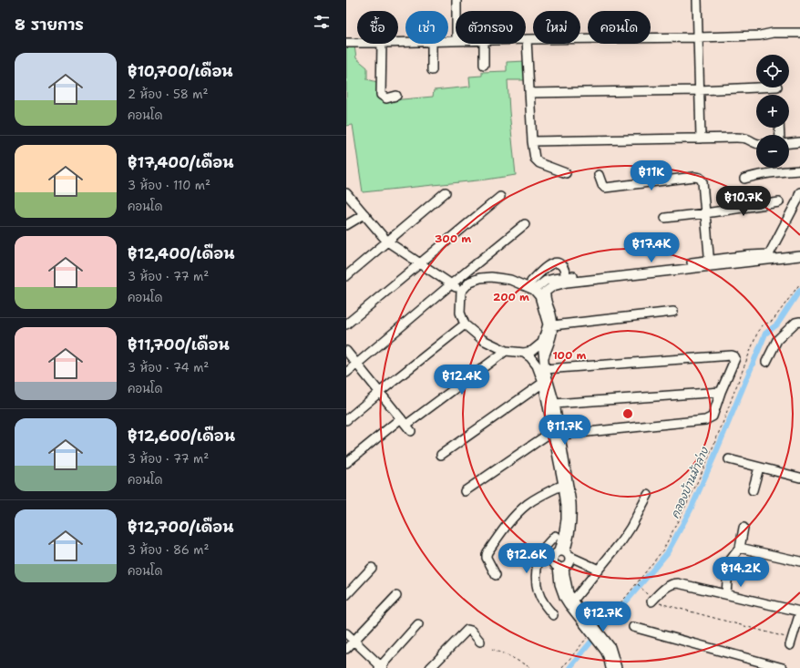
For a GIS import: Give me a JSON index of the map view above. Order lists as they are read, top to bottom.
{
  "water": ["คลองบ้านม้าล่าง"],
  "page": {
    "heading": "8 รายการ",
    "chip": [
      "ซื้อ",
      "เช่า",
      "ตัวกรอง",
      "ใหม่",
      "คอนโด"
    ],
    "list": [
      {
        "name": "฿10,700/เดือน",
        "note": "2 ห้อง · 58 m² · คอนโด"
      },
      {
        "name": "฿17,400/เดือน",
        "note": "3 ห้อง · 110 m² · คอนโด"
      },
      {
        "name": "฿12,400/เดือน",
        "note": "3 ห้อง · 77 m² · คอนโด"
      },
      {
        "name": "฿11,700/เดือน",
        "note": "3 ห้อง · 74 m² · คอนโด"
      },
      {
        "name": "฿12,600/เดือน",
        "note": "3 ห้อง · 77 m² · คอนโด"
      },
      {
        "name": "฿12,700/เดือน",
        "note": "3 ห้อง · 86 m² · คอนโด"
      }
    ],
    "map_buttons": ["+", "−"],
    "price": [
      "฿11K",
      "฿10.7K",
      "฿17.4K",
      "฿12.4K",
      "฿11.7K",
      "฿12.6K",
      "฿14.2K",
      "฿12.7K"
    ]
  },
  "rings": ["300 m", "200 m", "100 m"]
}
